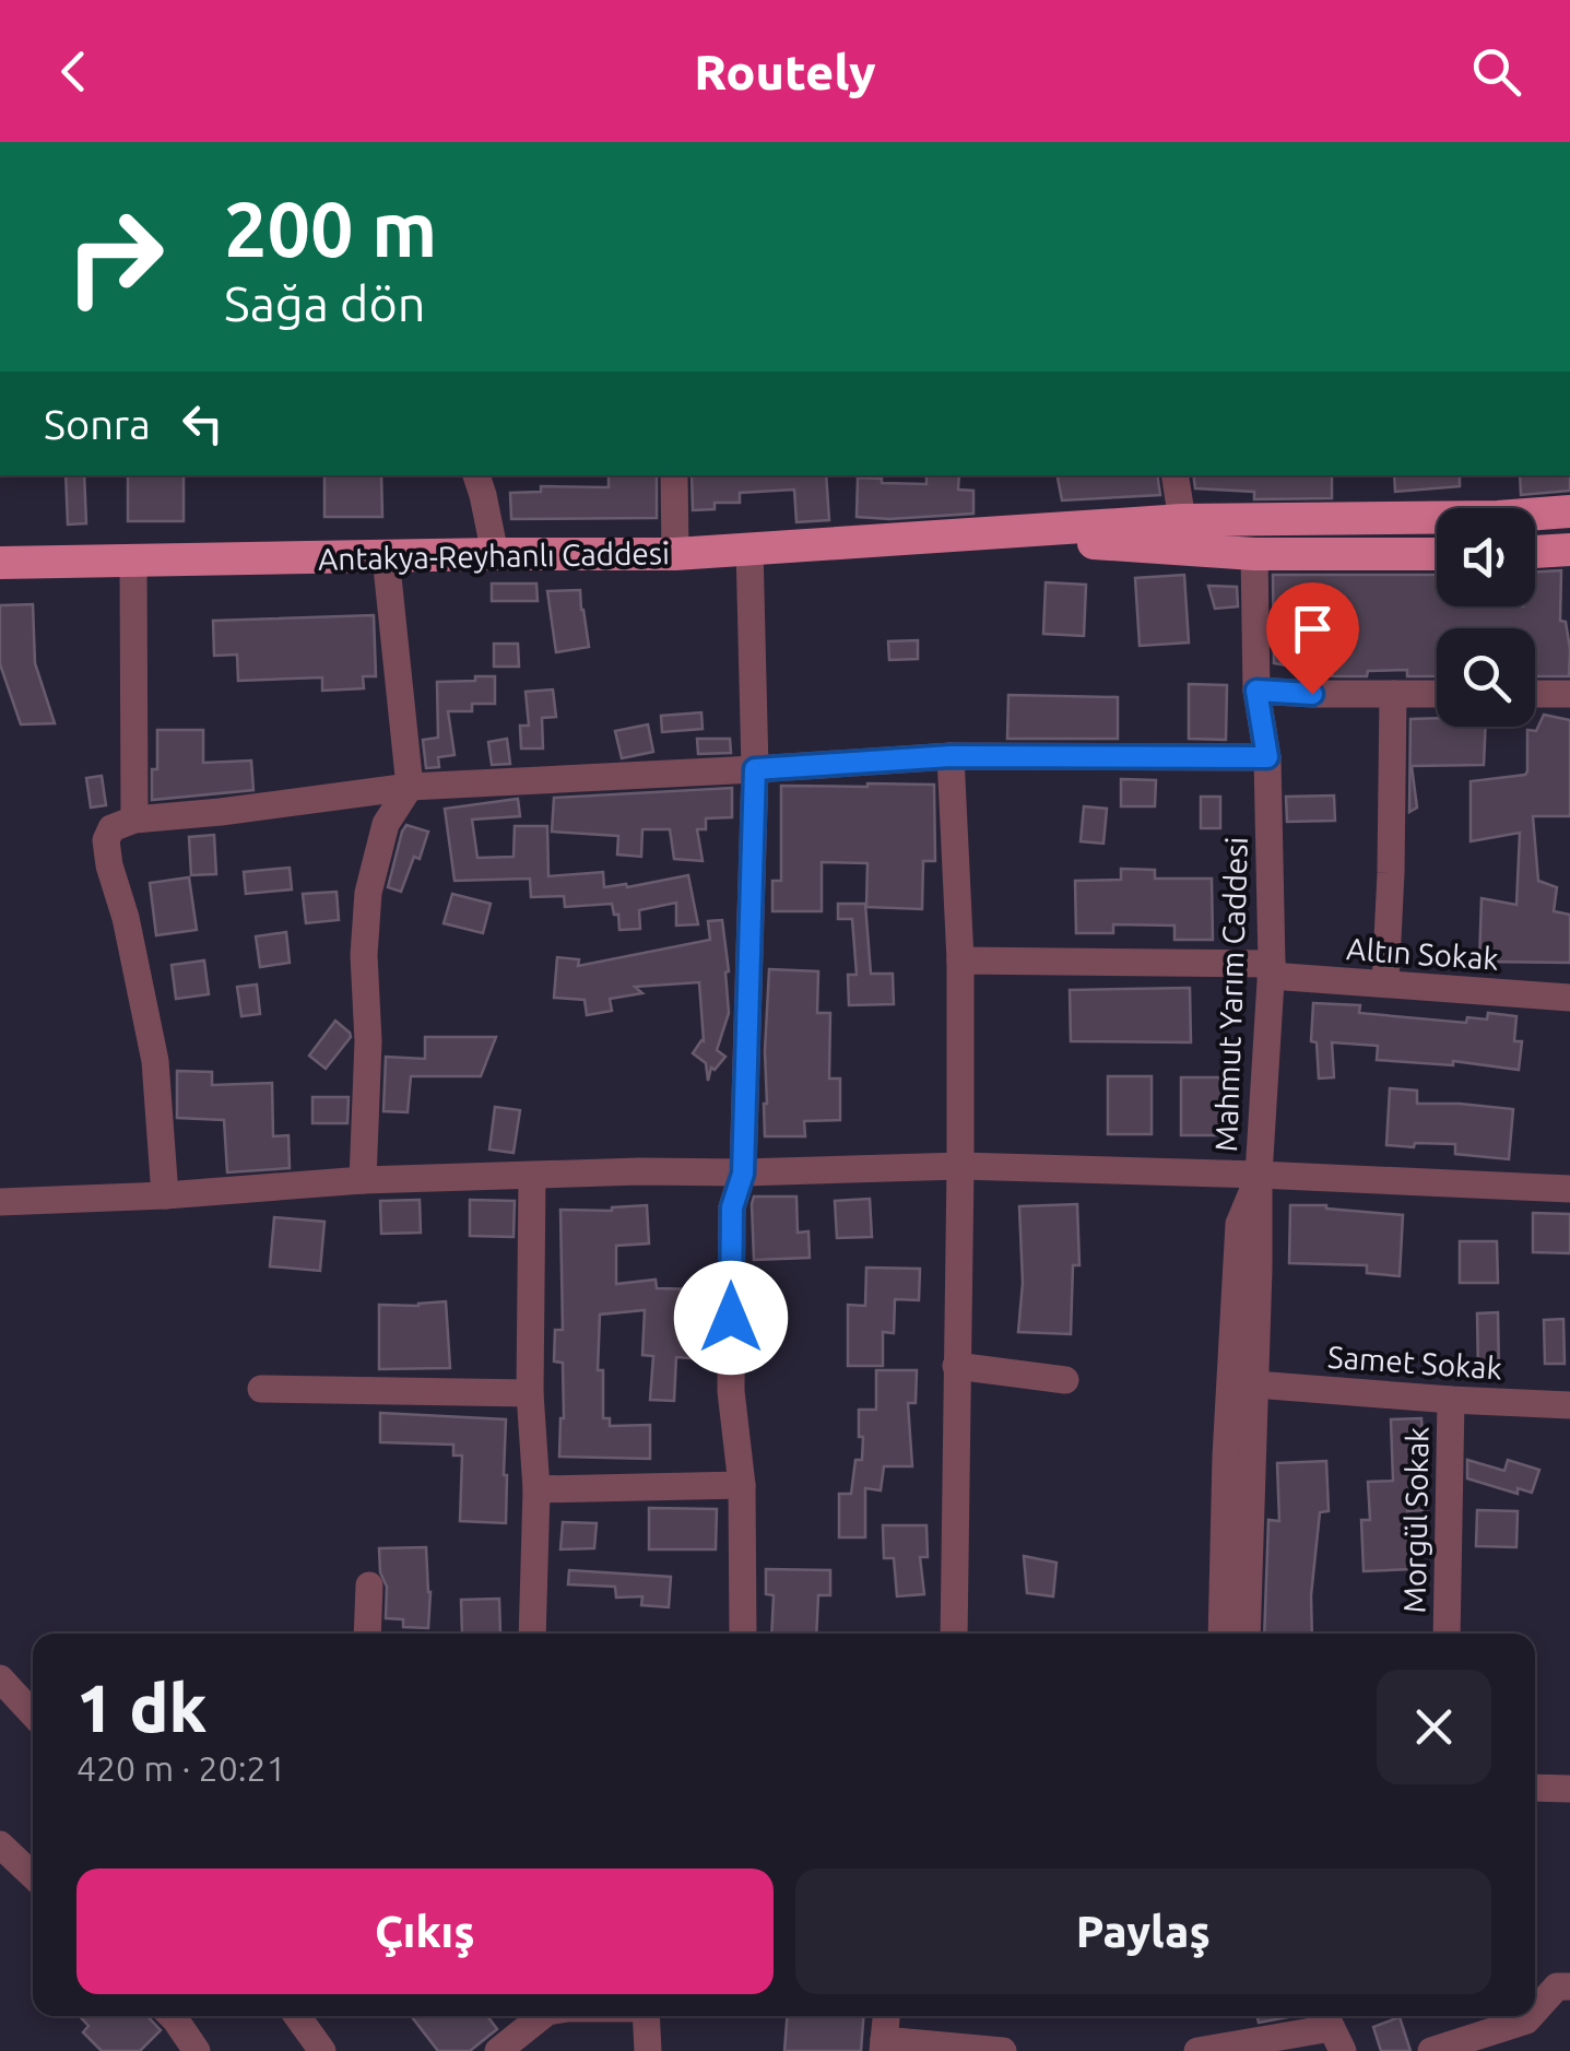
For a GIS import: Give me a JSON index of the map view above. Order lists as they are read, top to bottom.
{
  "streets": {
    "main road": ["Antakya-Reyhanlı Caddesi"],
    "street": [
      "Altın Sokak",
      "Mahmut Yarım Caddesi",
      "Samet Sokak",
      "Morgül Sokak"
    ]
  },
  "crossings": [
    ["Antakya-Reyhanlı Caddesi", "Mahmut Yarım Caddesi"],
    ["Altın Sokak", "Mahmut Yarım Caddesi"],
    ["Mahmut Yarım Caddesi", "Samet Sokak"],
    ["Samet Sokak", "Morgül Sokak"]
  ],
  "page": {
    "header": "Routely",
    "turn": ["200 m", "Sağa dön"],
    "then": "Sonra",
    "heading": ["1 dk", "420 m · 20:21"],
    "buttons": ["Çıkış", "Paylaş"]
  }
}
